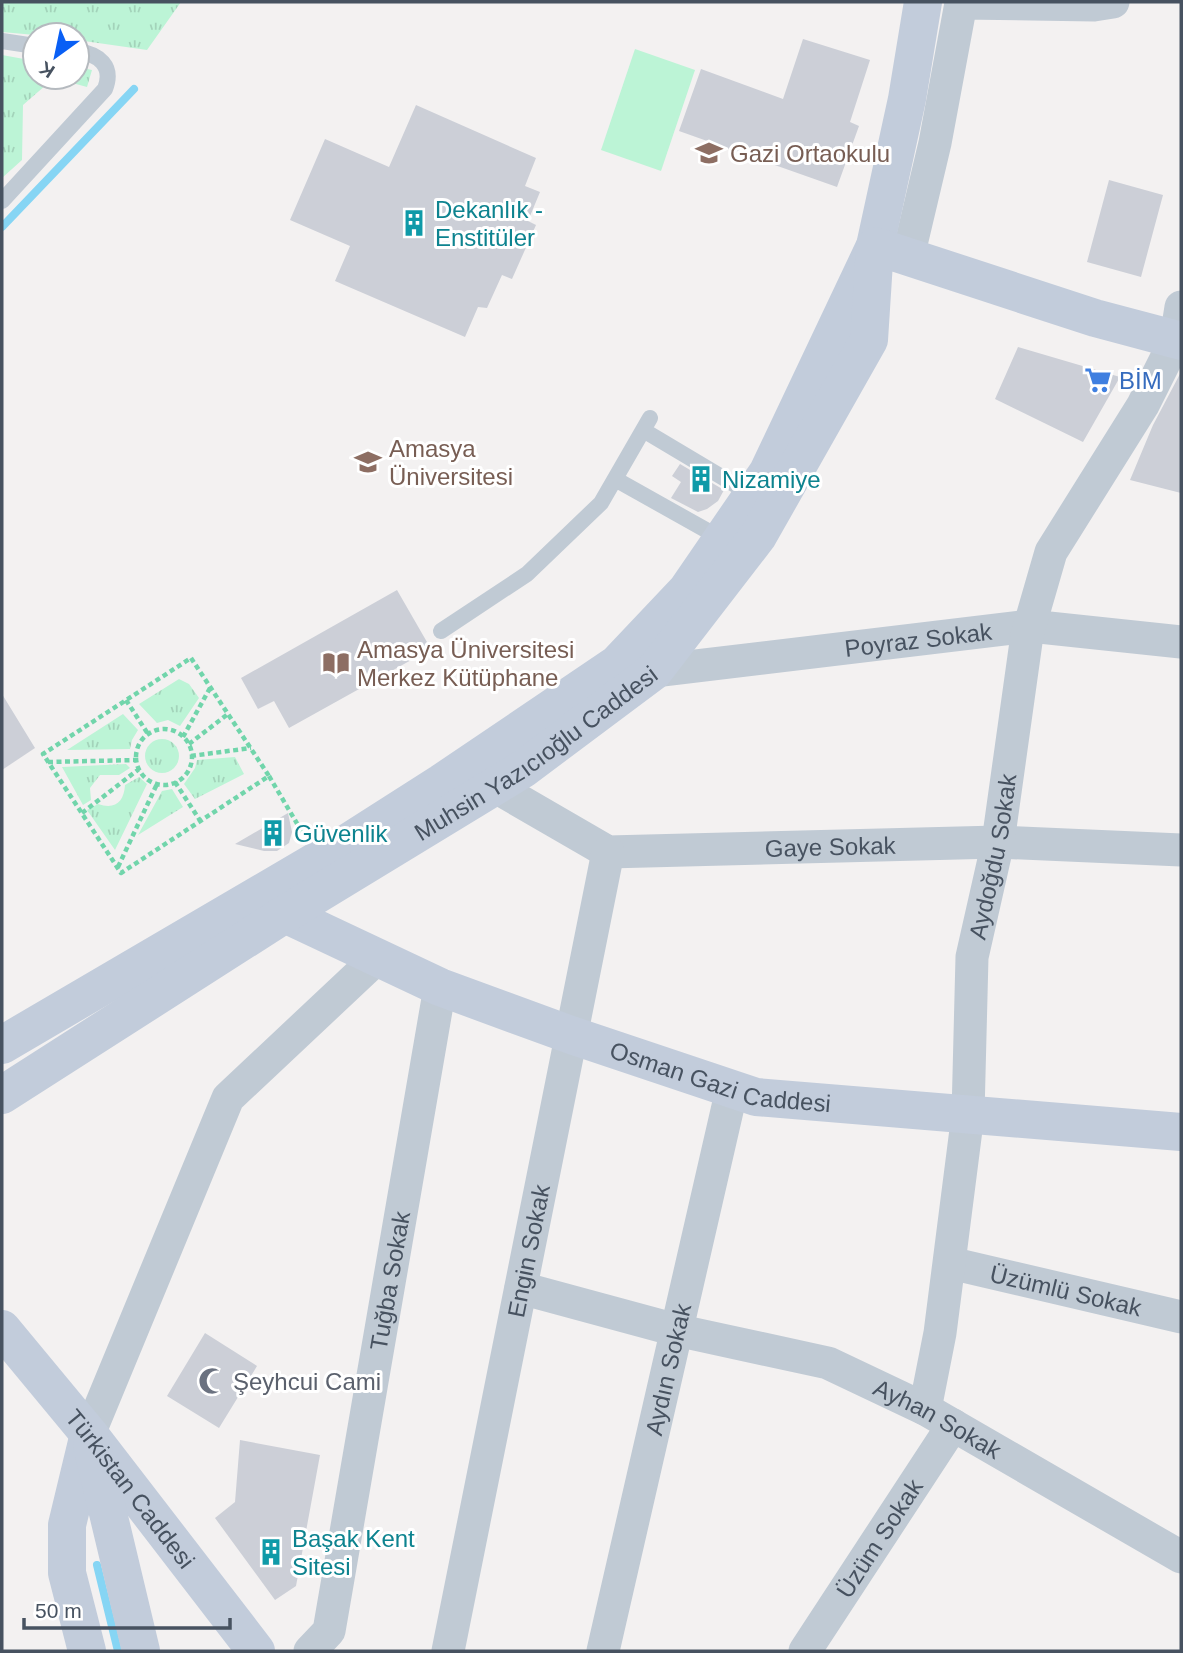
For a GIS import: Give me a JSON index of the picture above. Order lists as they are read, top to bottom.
{
  "streets": {
    "main road": ["Muhsin Yazıcıoğlu Caddesi", "Osman Gazi Caddesi", "Türkistan Caddesi"],
    "street": [
      "Poyraz Sokak",
      "Gaye Sokak",
      "Aydoğdu Sokak",
      "Engin Sokak",
      "Tuğba Sokak",
      "Üzümlü Sokak",
      "Aydın Sokak",
      "Ayhan Sokak",
      "Üzüm Sokak"
    ]
  },
  "crossings": [
    ["Poyraz Sokak", "Muhsin Yazıcıoğlu Caddesi"],
    ["Poyraz Sokak", "Aydoğdu Sokak"],
    ["Muhsin Yazıcıoğlu Caddesi", "Osman Gazi Caddesi"],
    ["Gaye Sokak", "Aydoğdu Sokak"],
    ["Gaye Sokak", "Engin Sokak"],
    ["Aydoğdu Sokak", "Osman Gazi Caddesi"],
    ["Aydoğdu Sokak", "Üzümlü Sokak"],
    ["Aydoğdu Sokak", "Ayhan Sokak"],
    ["Aydoğdu Sokak", "Üzüm Sokak"],
    ["Osman Gazi Caddesi", "Engin Sokak"],
    ["Osman Gazi Caddesi", "Tuğba Sokak"],
    ["Osman Gazi Caddesi", "Aydın Sokak"],
    ["Engin Sokak", "Ayhan Sokak"],
    ["Aydın Sokak", "Ayhan Sokak"],
    ["Ayhan Sokak", "Üzüm Sokak"]
  ],
  "places": {
    "school or university": ["Gazi Ortaokulu", "Amasya Üniversitesi"],
    "building": [
      "Dekanlık - Enstitüler",
      "Nizamiye",
      "Güvenlik",
      "Başak Kent Sitesi"
    ],
    "supermarket": ["BİM"],
    "library": ["Amasya Üniversitesi Merkez Kütüphane"],
    "mosque": ["Şeyhcui Cami"]
  },
  "scale_bar": "50 m",
  "north": "bottom left"
}
